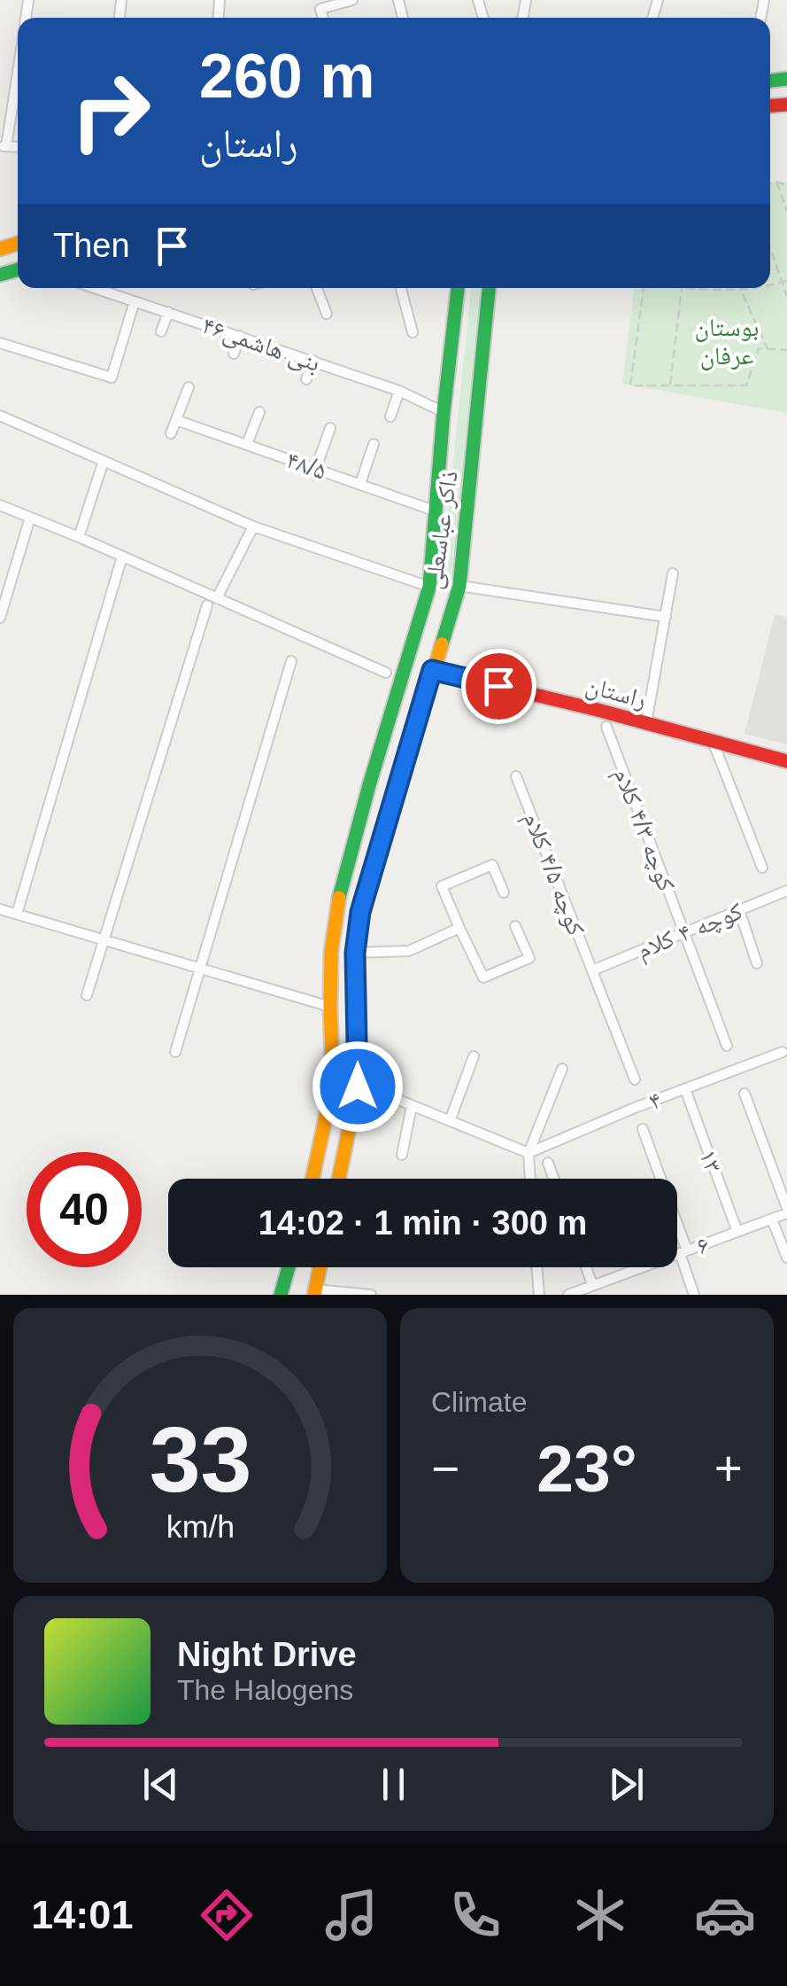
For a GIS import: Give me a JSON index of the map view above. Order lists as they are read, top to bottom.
{
  "streets": {
    "street": [
      "بنی هاشمی۴۶",
      "۴۸/۵",
      "ذاکر عباسعلی",
      "راستان",
      "کوچه ۴/۳ کلام",
      "کوچه ۴/۵ کلام",
      "کوچه ۴ کلام",
      "۴",
      "۱۳",
      "۶"
    ]
  },
  "crossings": [
    ["بنی هاشمی۴۶", "ذاکر عباسعلی"],
    ["۴۸/۵", "ذاکر عباسعلی"],
    ["ذاکر عباسعلی", "راستان"],
    ["کوچه ۴/۳ کلام", "کوچه ۴ کلام"],
    ["کوچه ۴/۵ کلام", "کوچه ۴ کلام"],
    ["۴", "۱۳"],
    ["۱۳", "۶"]
  ],
  "parks": ["بوستان عرفان"],
  "page": {
    "turn": ["260 m", "راستان"],
    "then": "Then",
    "limit": "40",
    "trip": "14:02 · 1 min · 300 m",
    "tile": "Climate",
    "heat": ["−", "23°", "+"],
    "song": ["Night Drive", "The Halogens"],
    "tabs": "14:01",
    "gauge": ["33", "km/h"]
  }
}
